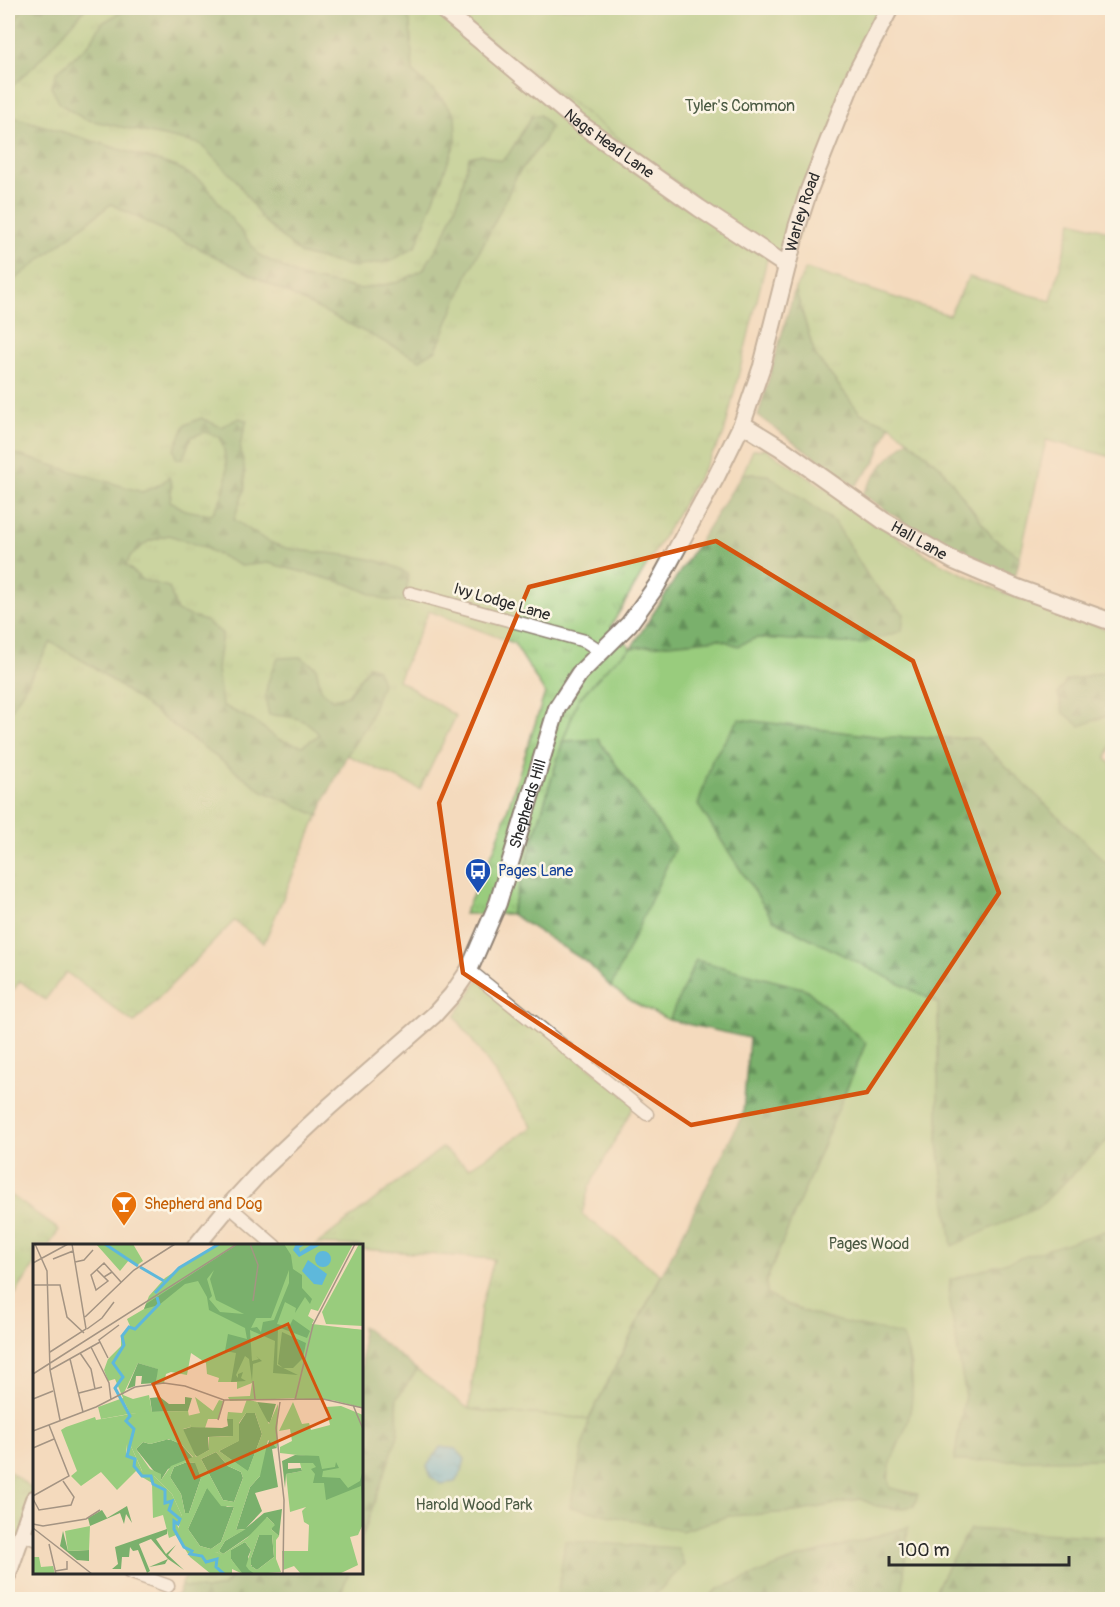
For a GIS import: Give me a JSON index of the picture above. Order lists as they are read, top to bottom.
{
  "streets": {
    "street": [
      "Nags Head Lane",
      "Warley Road",
      "Hall Lane",
      "Ivy Lodge Lane",
      "Shepherds Hill"
    ]
  },
  "crossings": [
    ["Nags Head Lane", "Warley Road"],
    ["Warley Road", "Hall Lane"],
    ["Warley Road", "Shepherds Hill"],
    ["Hall Lane", "Shepherds Hill"],
    ["Ivy Lodge Lane", "Shepherds Hill"]
  ],
  "parks": ["Tyler's Common", "Pages Wood", "Harold Wood Park"],
  "places": {
    "bus stop": ["Pages Lane"],
    "bar": ["Shepherd and Dog"]
  },
  "scale_bar": "100 m"
}
